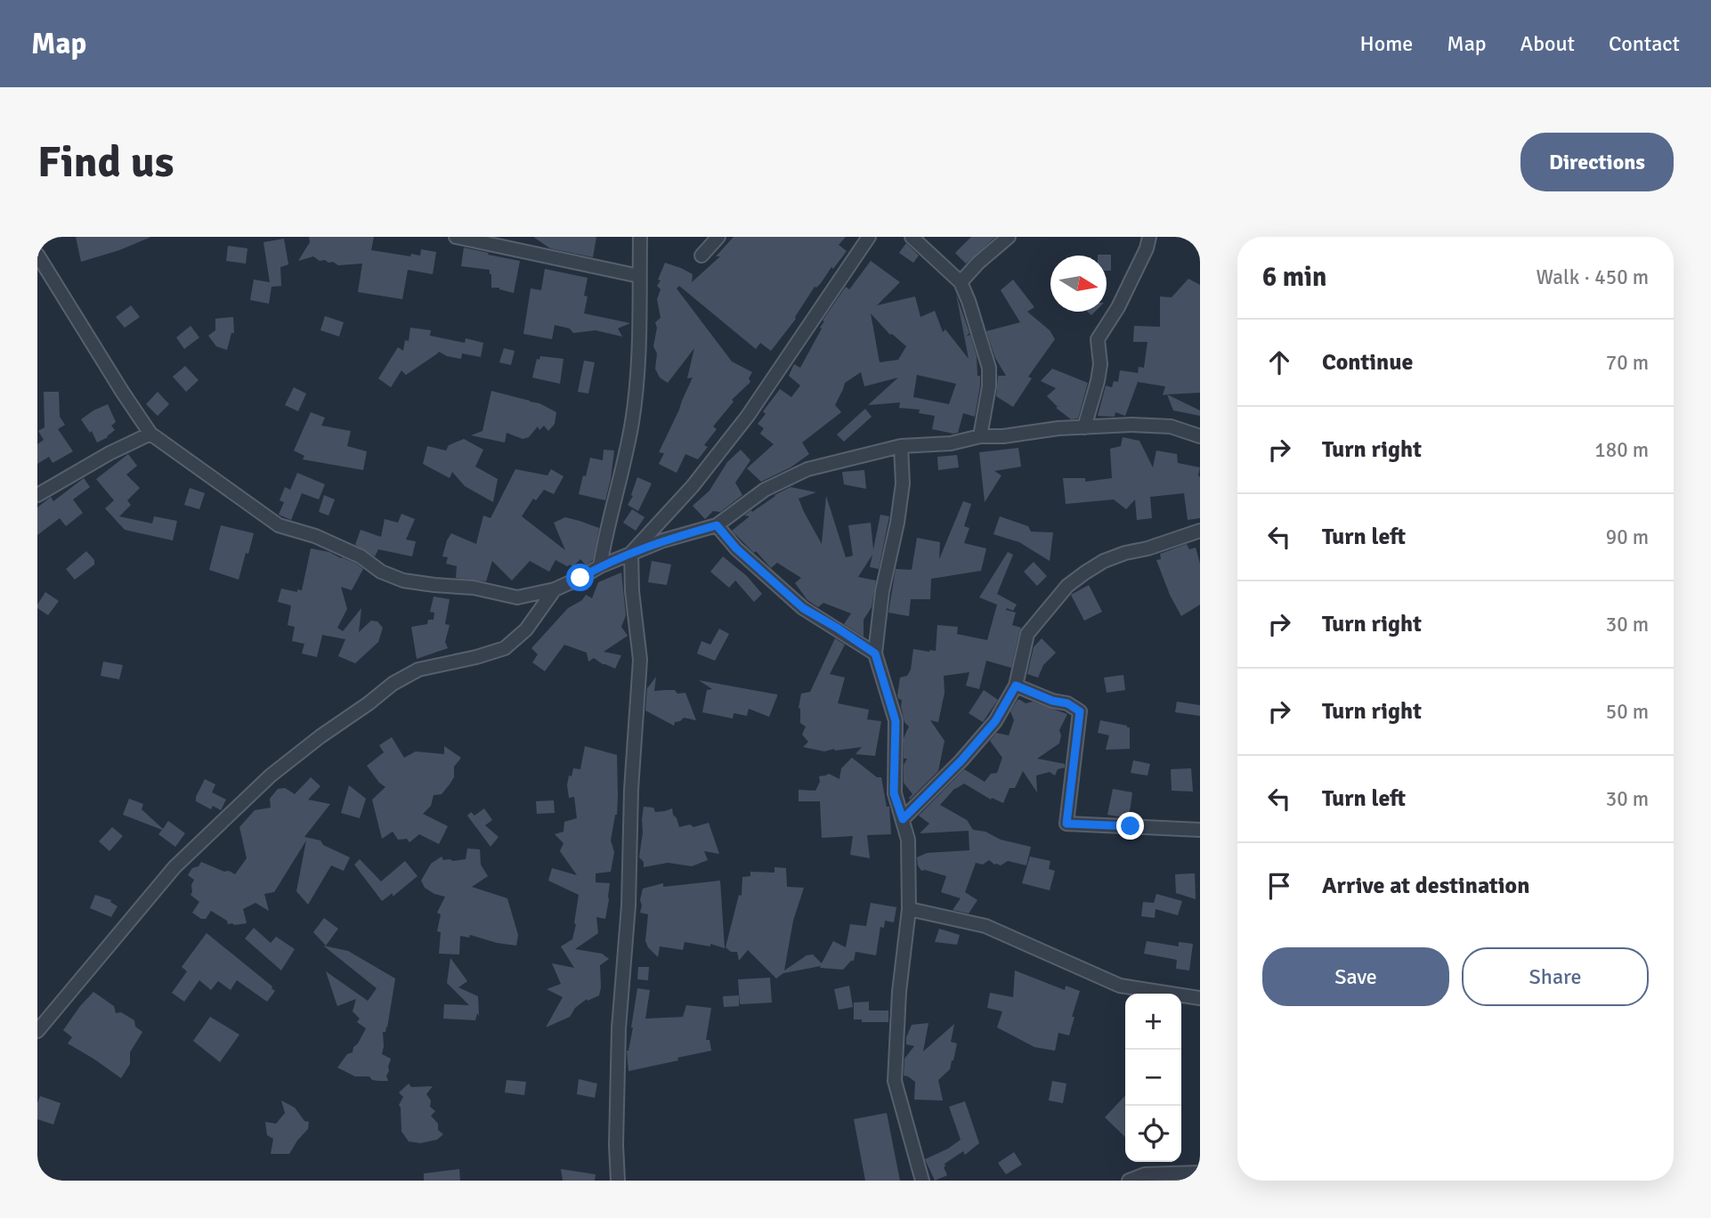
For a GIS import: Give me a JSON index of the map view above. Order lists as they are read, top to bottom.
{
  "north": "right",
  "page": {
    "header": "Map",
    "nav": [
      "Home",
      "Map",
      "About",
      "Contact"
    ],
    "buttons": [
      "Directions",
      ["Save", "Share"]
    ],
    "title": "Find us",
    "heading": ["6 min", "Walk · 450 m"],
    "list": [
      ["Continue", "70 m"],
      ["Turn right", "180 m"],
      ["Turn left", "90 m"],
      ["Turn right", "30 m"],
      ["Turn right", "50 m"],
      ["Turn left", "30 m"],
      "Arrive at destination"
    ],
    "map_buttons": ["+", "−"]
  }
}
